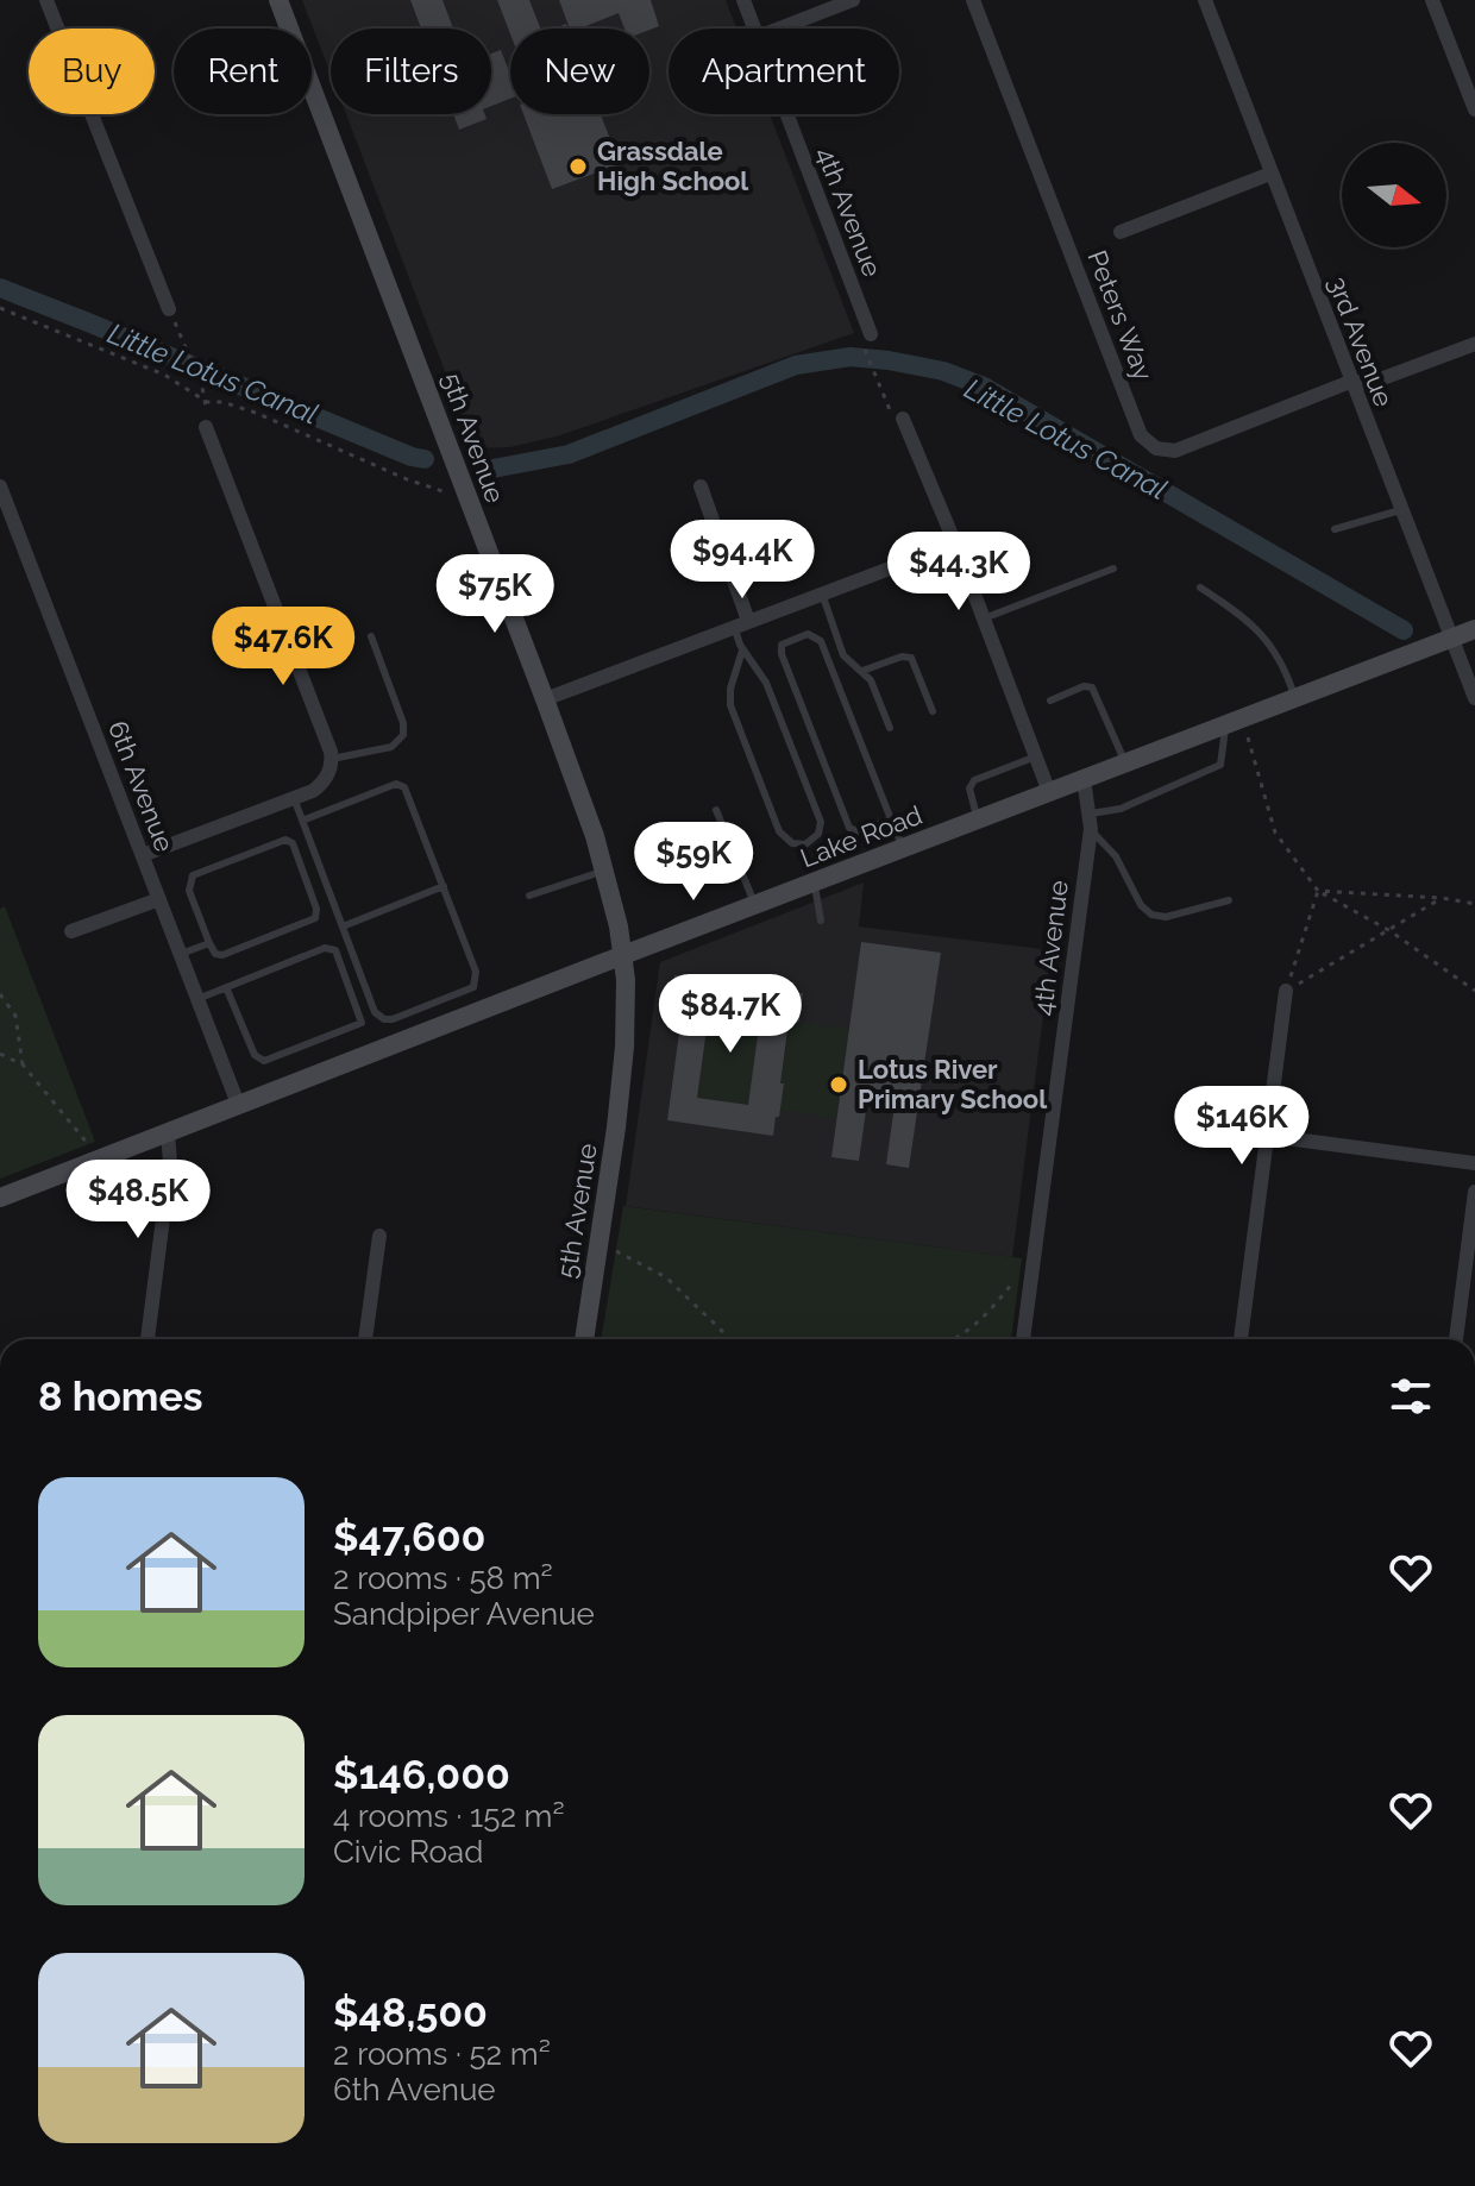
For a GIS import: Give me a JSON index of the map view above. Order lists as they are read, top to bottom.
{
  "streets": {
    "street": [
      "4th Avenue",
      "Peters Way",
      "3rd Avenue",
      "5th Avenue",
      "6th Avenue",
      "Lake Road"
    ]
  },
  "crossings": [
    ["4th Avenue", "Lake Road"],
    ["Peters Way", "3rd Avenue"],
    ["3rd Avenue", "Lake Road"],
    ["5th Avenue", "Lake Road"],
    ["6th Avenue", "Lake Road"]
  ],
  "water": ["Little Lotus Canal"],
  "places": ["Grassdale High School", "Lotus River Primary School"],
  "north": "right",
  "page": {
    "chip": [
      "Buy",
      "Rent",
      "Filters",
      "New",
      "Apartment"
    ],
    "price": [
      "$94.4K",
      "$44.3K",
      "$75K",
      "$47.6K",
      "$59K",
      "$84.7K",
      "$146K",
      "$48.5K"
    ],
    "heading": "8 homes",
    "list": [
      {
        "name": "$47,600",
        "note": "2 rooms · 58 m² · Sandpiper Avenue"
      },
      {
        "name": "$146,000",
        "note": "4 rooms · 152 m² · Civic Road"
      },
      {
        "name": "$48,500",
        "note": "2 rooms · 52 m² · 6th Avenue"
      }
    ]
  }
}
